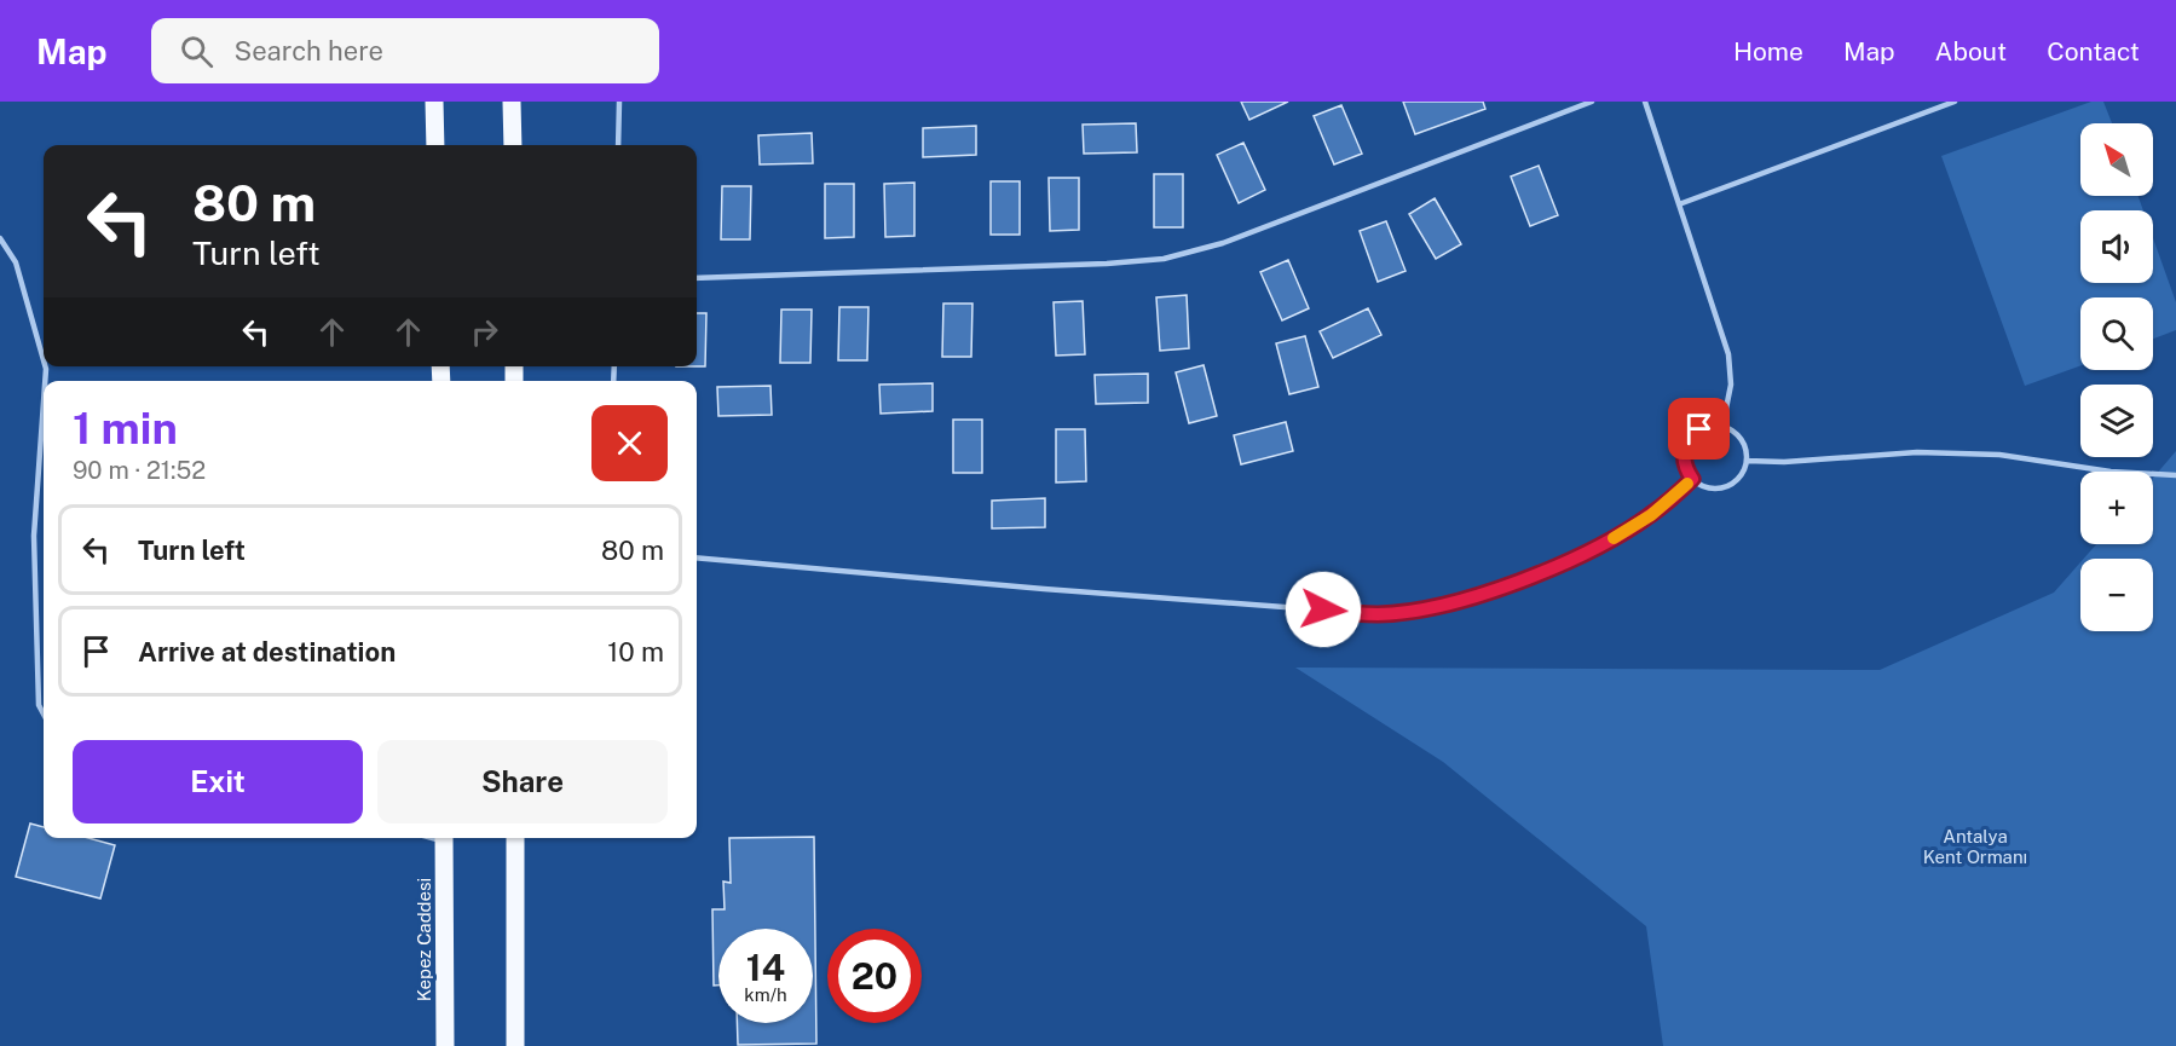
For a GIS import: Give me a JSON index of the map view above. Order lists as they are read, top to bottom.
{
  "streets": {
    "main road": ["Kepez Caddesi"]
  },
  "parks": ["Antalya Kent Ormanı"],
  "north": "top left",
  "page": {
    "header": "Map",
    "search": "Search here",
    "nav": [
      "Home",
      "Map",
      "About",
      "Contact"
    ],
    "map_buttons": ["+", "−"],
    "turn": ["80 m", "Turn left"],
    "heading": ["1 min", "90 m · 21:52"],
    "list": [
      {
        "name": "Turn left",
        "value": "80 m"
      },
      {
        "name": "Arrive at destination",
        "value": "10 m"
      }
    ],
    "buttons": ["Exit", "Share"],
    "speed": "14 km/h",
    "limit": "20"
  }
}
